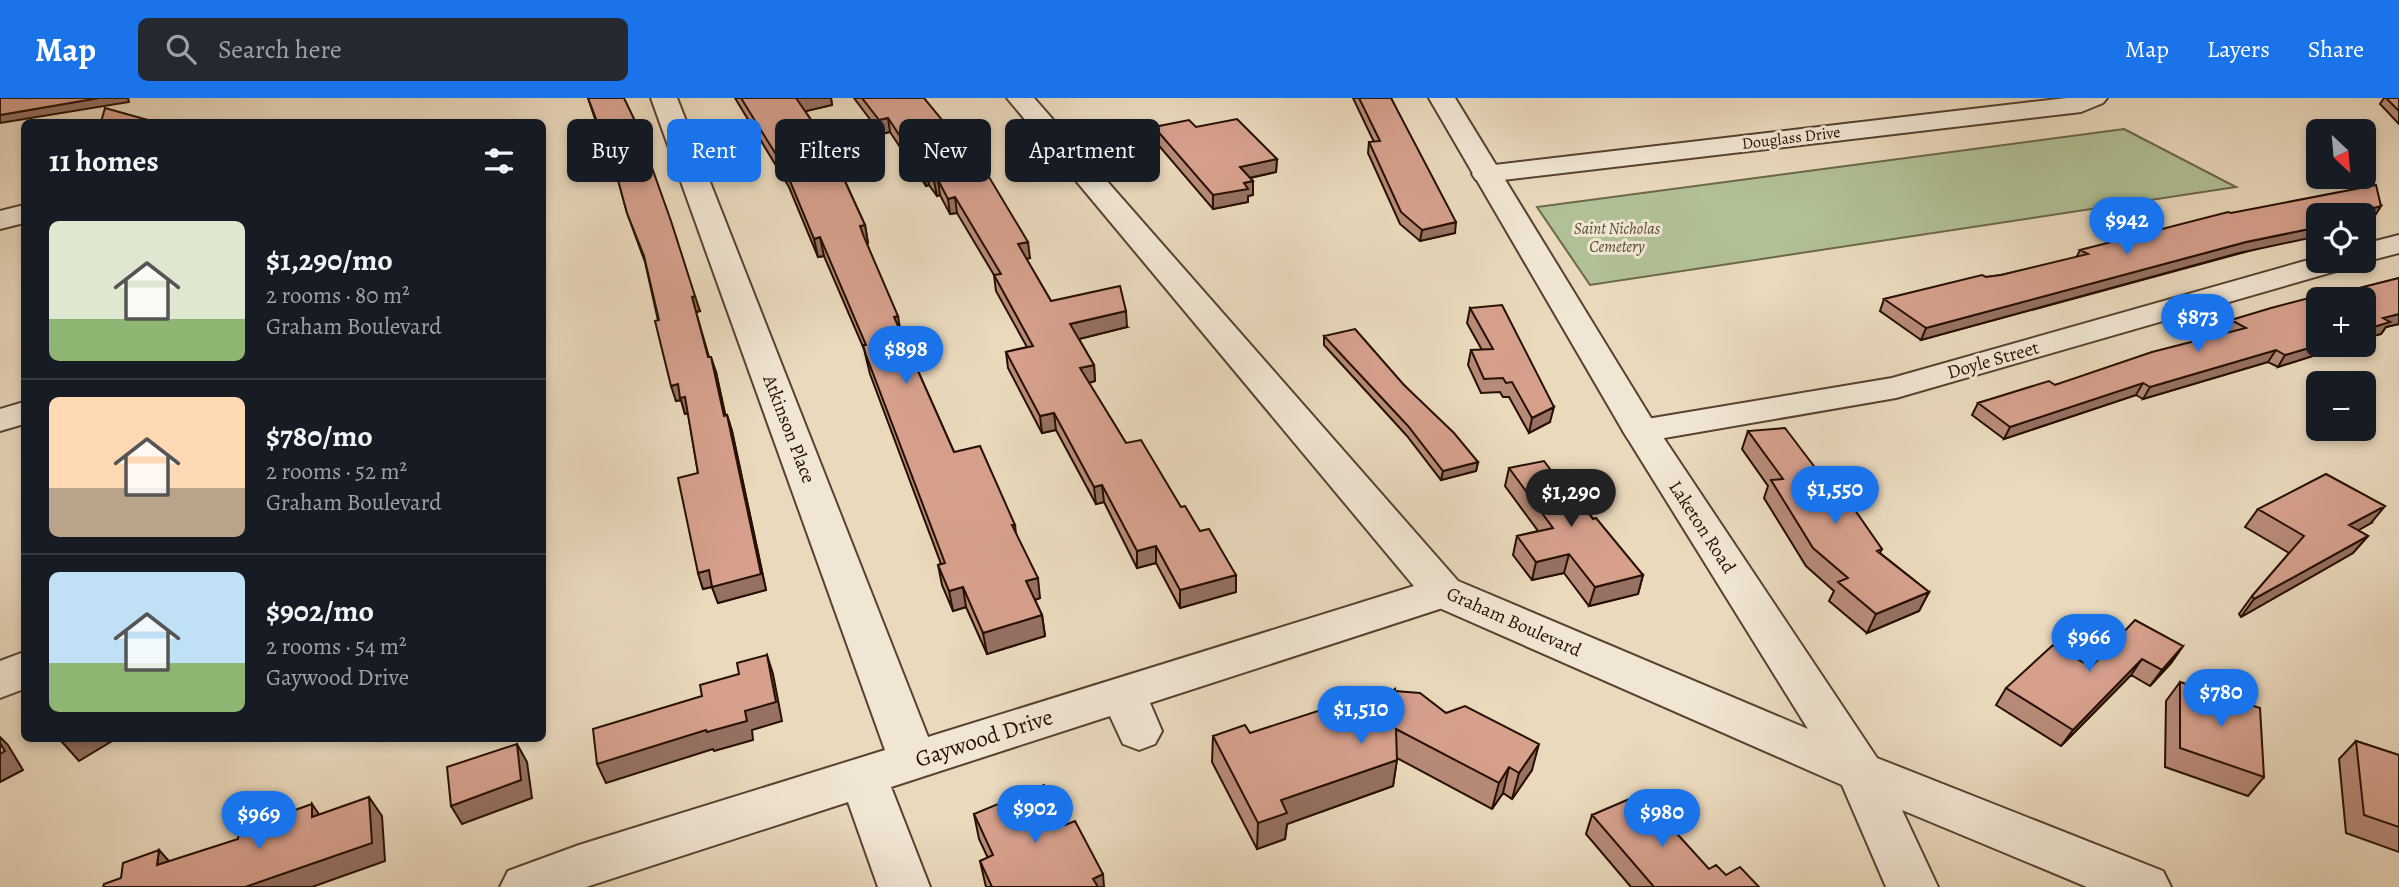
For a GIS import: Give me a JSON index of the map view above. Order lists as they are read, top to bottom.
{
  "streets": {
    "street": [
      "Douglass Drive",
      "Doyle Street",
      "Atkinson Place",
      "Laketon Road",
      "Graham Boulevard",
      "Gaywood Drive"
    ]
  },
  "crossings": [
    ["Douglass Drive", "Laketon Road"],
    ["Doyle Street", "Laketon Road"],
    ["Atkinson Place", "Gaywood Drive"],
    ["Laketon Road", "Graham Boulevard"],
    ["Graham Boulevard", "Gaywood Drive"]
  ],
  "parks": ["Saint Nicholas Cemetery"],
  "north": "bottom right",
  "page": {
    "header": "Map",
    "search": "Search here",
    "nav": ["Map", "Layers", "Share"],
    "map_buttons": ["+", "−"],
    "chip": [
      "Buy",
      "Rent",
      "Filters",
      "New",
      "Apartment"
    ],
    "heading": "11 homes",
    "price": [
      "$942",
      "$873",
      "$898",
      "$1,550",
      "$1,290",
      "$966",
      "$780",
      "$1,510",
      "$902",
      "$980",
      "$969"
    ],
    "list": [
      {
        "name": "$1,290/mo",
        "note": "2 rooms · 80 m² · Graham Boulevard"
      },
      {
        "name": "$780/mo",
        "note": "2 rooms · 52 m² · Graham Boulevard"
      },
      {
        "name": "$902/mo",
        "note": "2 rooms · 54 m² · Gaywood Drive"
      }
    ]
  }
}
